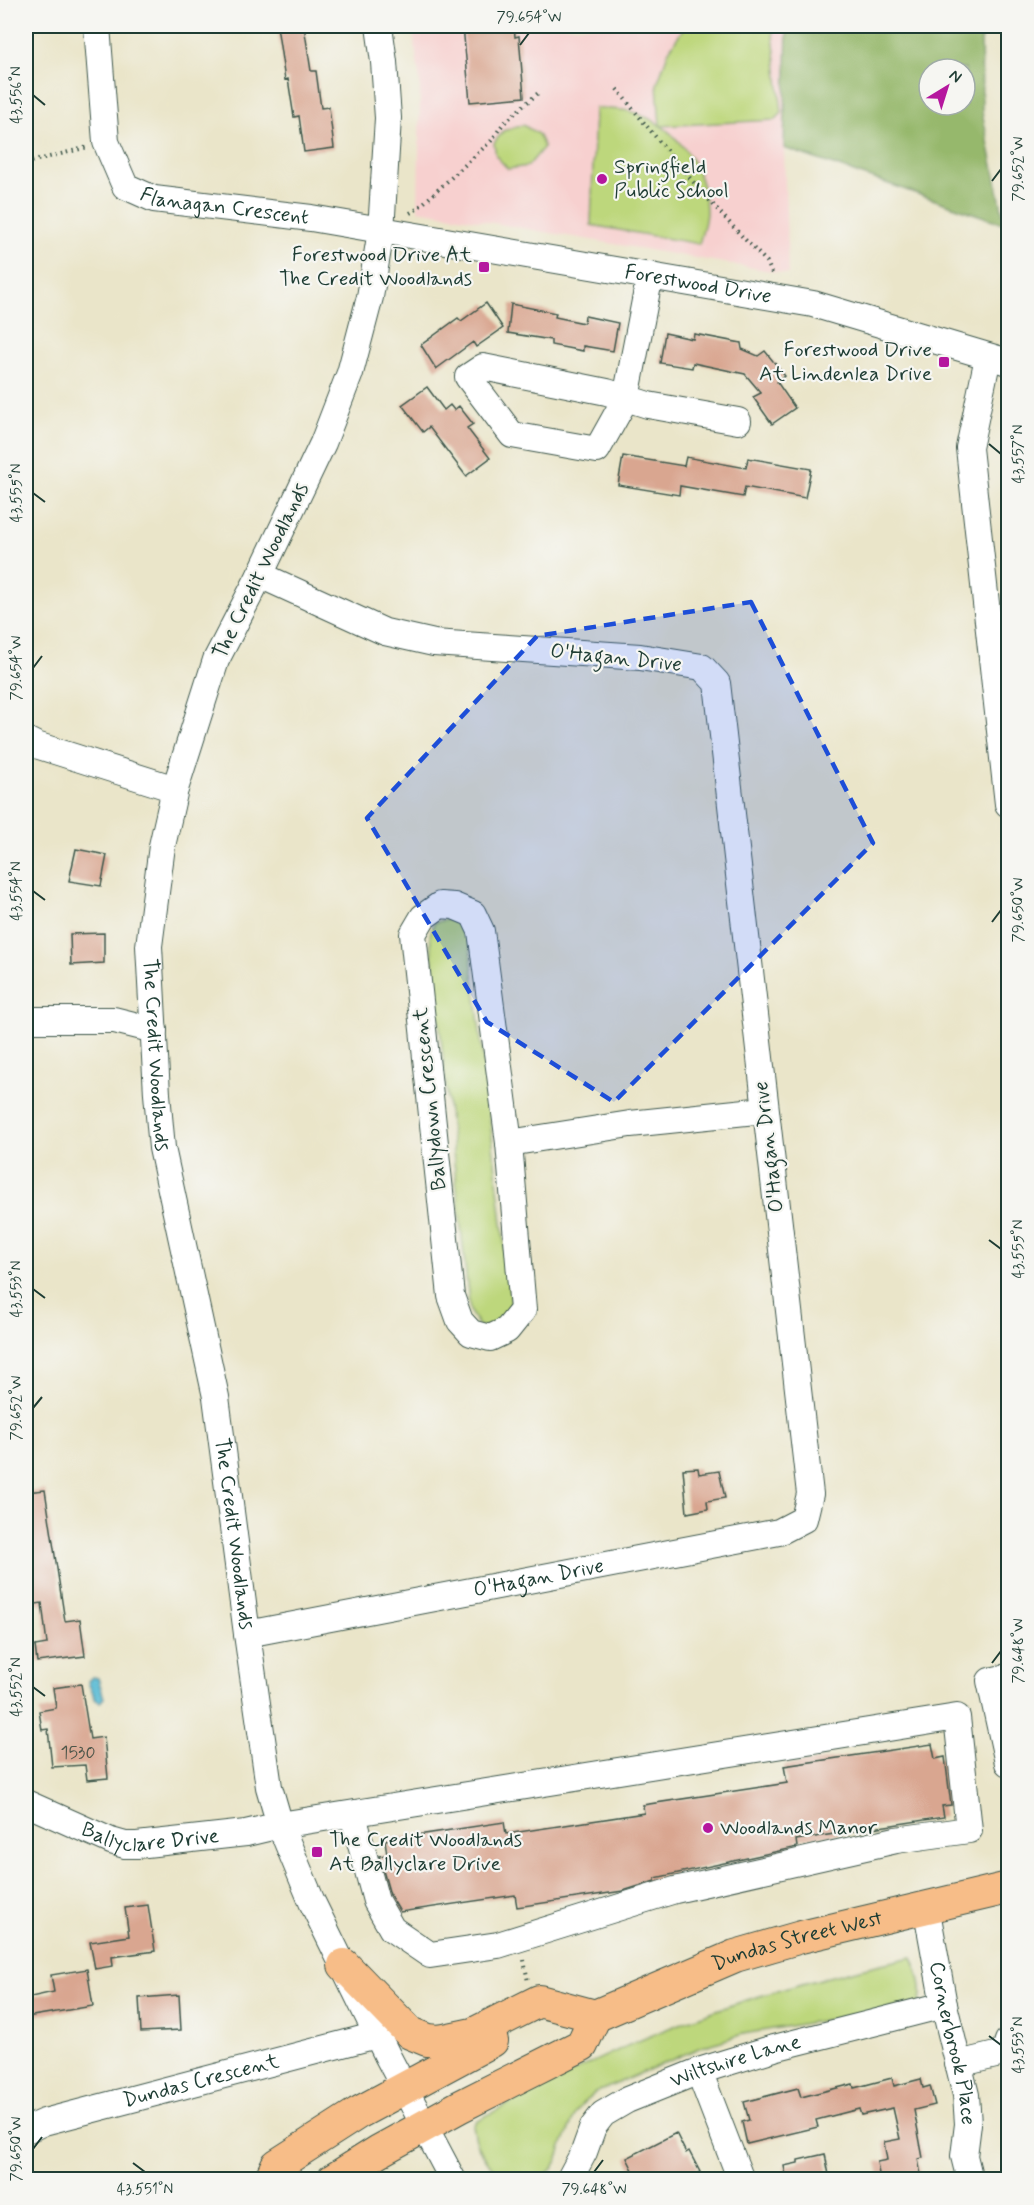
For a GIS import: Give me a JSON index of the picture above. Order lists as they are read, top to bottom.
{
  "streets": {
    "main road": ["Dundas Street West"],
    "street": [
      "Flanagan Crescent",
      "Forestwood Drive",
      "The Credit Woodlands",
      "O'Hagan Drive",
      "Ballydown Crescent",
      "Ballyclare Drive",
      "Cornerbrook Place",
      "Wiltshire Lane",
      "Dundas Crescent"
    ]
  },
  "crossings": [
    ["Flanagan Crescent", "Forestwood Drive"],
    ["Flanagan Crescent", "The Credit Woodlands"],
    ["Forestwood Drive", "The Credit Woodlands"],
    ["The Credit Woodlands", "O'Hagan Drive"],
    ["The Credit Woodlands", "Ballyclare Drive"],
    ["The Credit Woodlands", "Dundas Crescent"],
    ["Dundas Street West", "Cornerbrook Place"],
    ["Cornerbrook Place", "Wiltshire Lane"]
  ],
  "places": {
    "other": ["Springfield Public School", "Woodlands Manor"],
    "transit": ["Forestwood Drive At The Credit Woodlands", "Forestwood Drive At Lindenlea Drive", "The Credit Woodlands At Ballyclare Drive"]
  },
  "house_numbers": ["1530"],
  "north": "top right",
  "coordinates": [
    "79.654°W",
    "43.556°N",
    "79.652°W",
    "43.557°N",
    "43.555°N",
    "43.554°N",
    "79.650°W",
    "43.553°N",
    "79.648°W",
    "43.552°N",
    "43.551°N"
  ]
}
